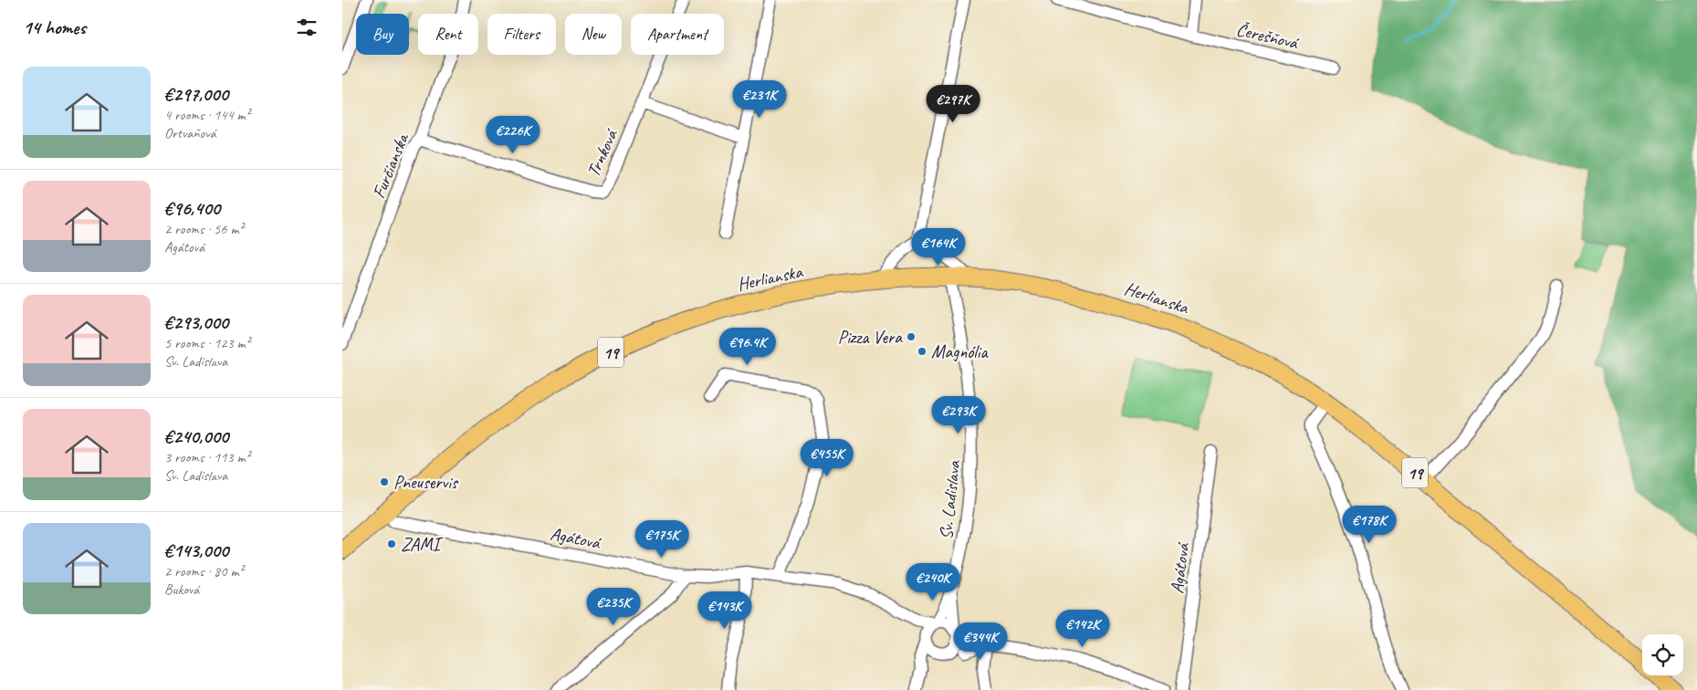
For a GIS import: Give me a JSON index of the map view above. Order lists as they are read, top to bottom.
{
  "streets": {
    "main road": ["Herlianska", "19"],
    "street": [
      "Čerešňová",
      "Trnková",
      "Furčianska",
      "Sv. Ladislava",
      "Agátová"
    ]
  },
  "crossings": [
    ["Trnková", "Furčianska"],
    ["Herlianska", "19"],
    ["Herlianska", "Sv. Ladislava"]
  ],
  "places": [
    "Pizza Vera",
    "Magnólia",
    "Pneuservis",
    "ZAMI"
  ],
  "page": {
    "heading": "14 homes",
    "chip": [
      "Buy",
      "Rent",
      "Filters",
      "New",
      "Apartment"
    ],
    "list": [
      {
        "name": "€297,000",
        "note": "4 rooms · 144 m² · Ortvaňová"
      },
      {
        "name": "€96,400",
        "note": "2 rooms · 56 m² · Agátová"
      },
      {
        "name": "€293,000",
        "note": "5 rooms · 123 m² · Sv. Ladislava"
      },
      {
        "name": "€240,000",
        "note": "3 rooms · 113 m² · Sv. Ladislava"
      },
      {
        "name": "€143,000",
        "note": "2 rooms · 80 m² · Buková"
      }
    ],
    "price": [
      "€231K",
      "€297K",
      "€226K",
      "€164K",
      "€96.4K",
      "€293K",
      "€455K",
      "€178K",
      "€175K",
      "€240K",
      "€235K",
      "€143K",
      "€142K",
      "€344K"
    ]
  }
}
